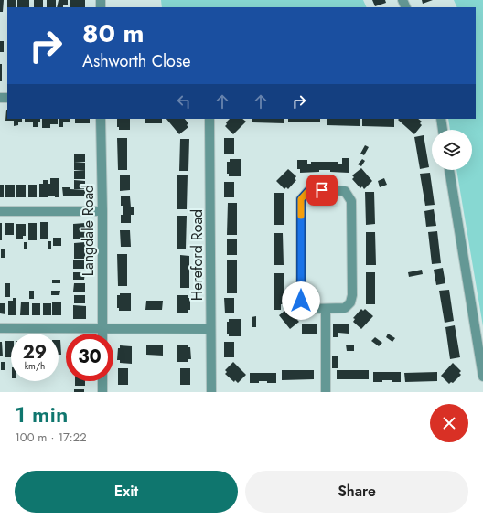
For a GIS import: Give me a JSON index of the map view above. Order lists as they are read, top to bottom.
{
  "streets": {
    "street": ["Langdale Road", "Hereford Road"]
  },
  "page": {
    "turn": ["80 m", "Ashworth Close"],
    "speed": "29 km/h",
    "limit": "30",
    "heading": ["1 min", "100 m · 17:22"],
    "buttons": ["Exit", "Share"]
  }
}
